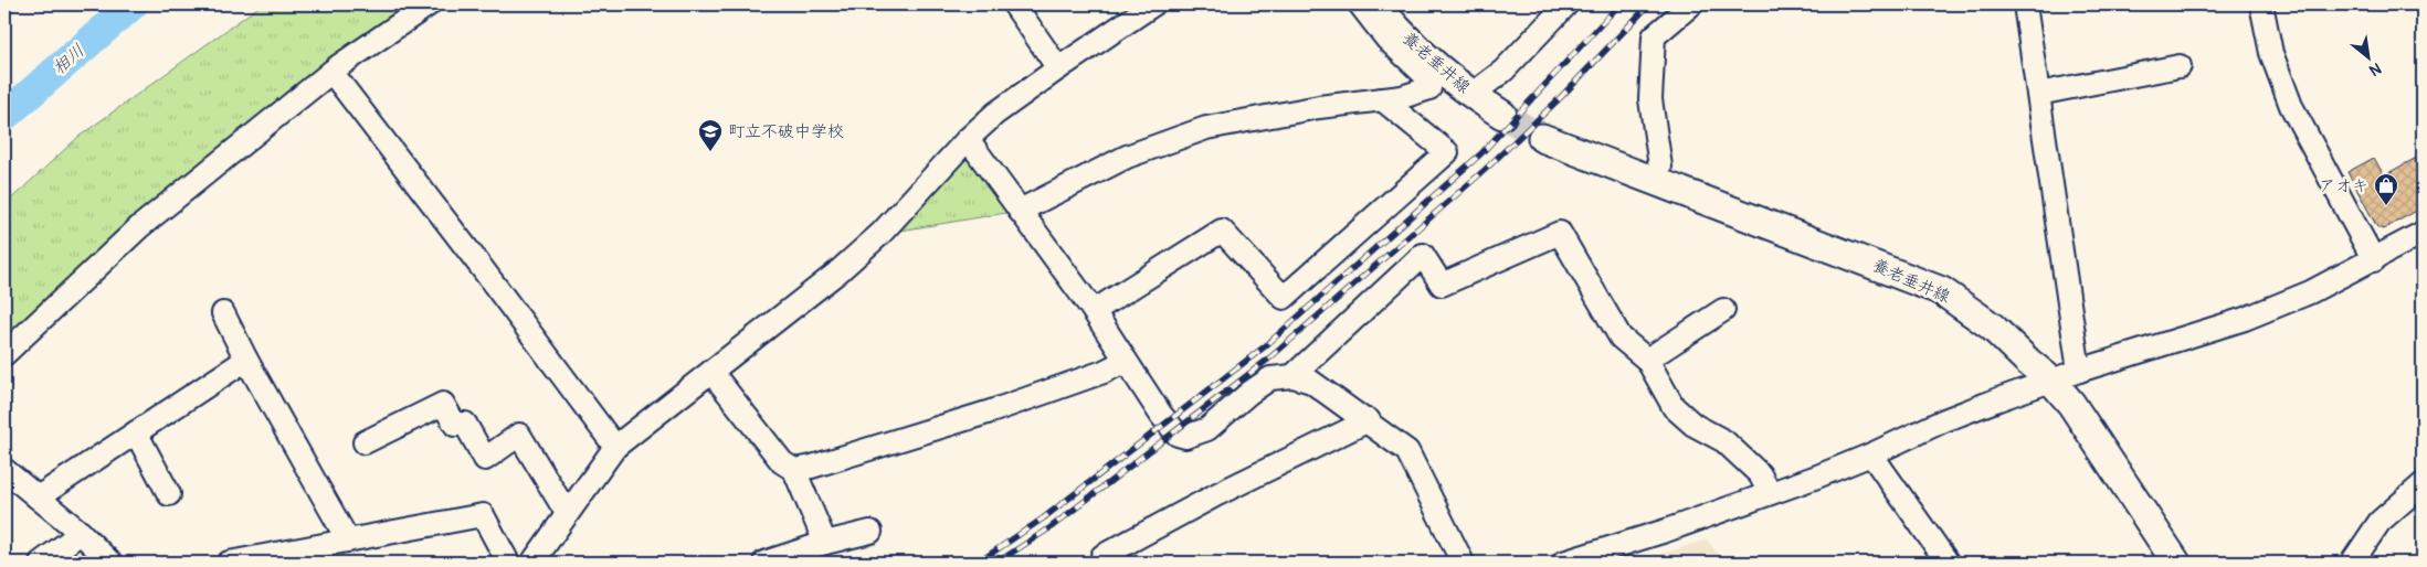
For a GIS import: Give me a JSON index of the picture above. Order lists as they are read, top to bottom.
{
  "streets": {
    "main road": ["養老垂井線"]
  },
  "water": ["相川"],
  "places": {
    "school or university": ["町立不破中学校"],
    "shop": ["アオキ"]
  },
  "north": "bottom right"
}
